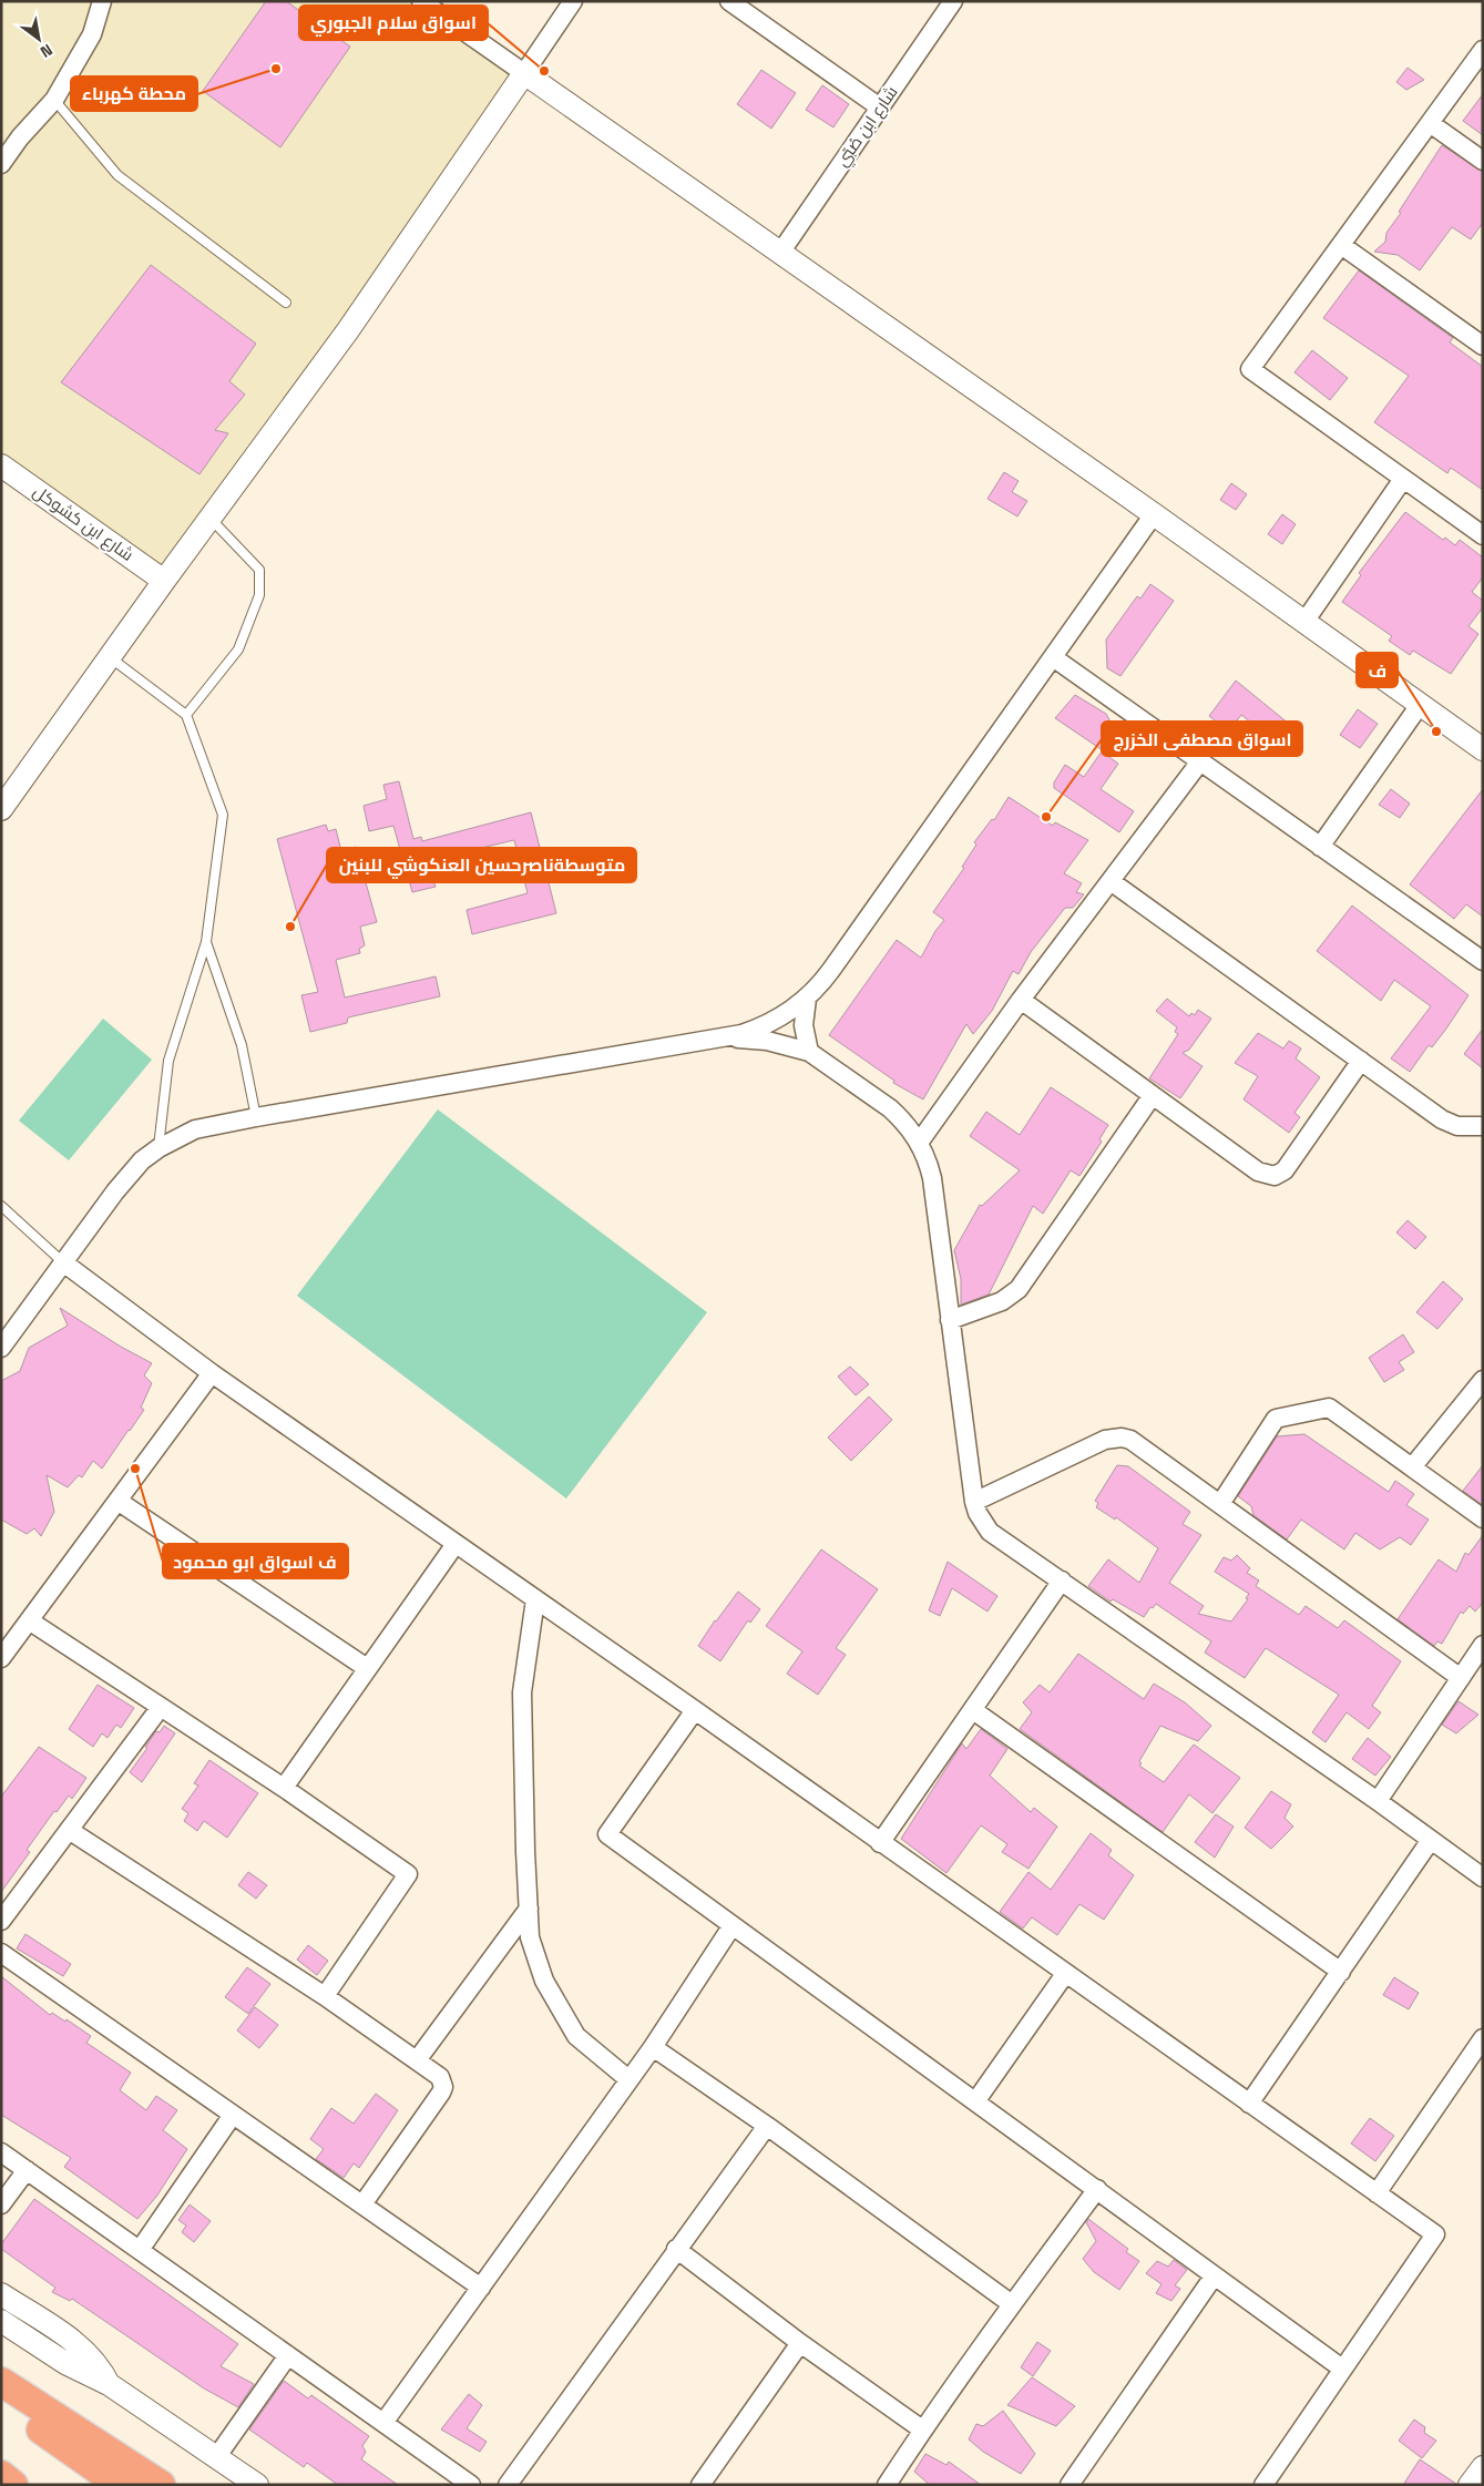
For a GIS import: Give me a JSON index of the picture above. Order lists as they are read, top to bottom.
{
  "streets": {
    "street": ["شارع ابن صُبّي", "شارع ابن كشوكل"]
  },
  "places": [
    "محطة كهرباء",
    "اسواق سلام الجبوري",
    "ف",
    "اسواق مصطفى الخزرج",
    "متوسطةناصرحسين العنكوشي للبنين",
    "ف اسواق ابو محمود"
  ],
  "north": "bottom right"
}
